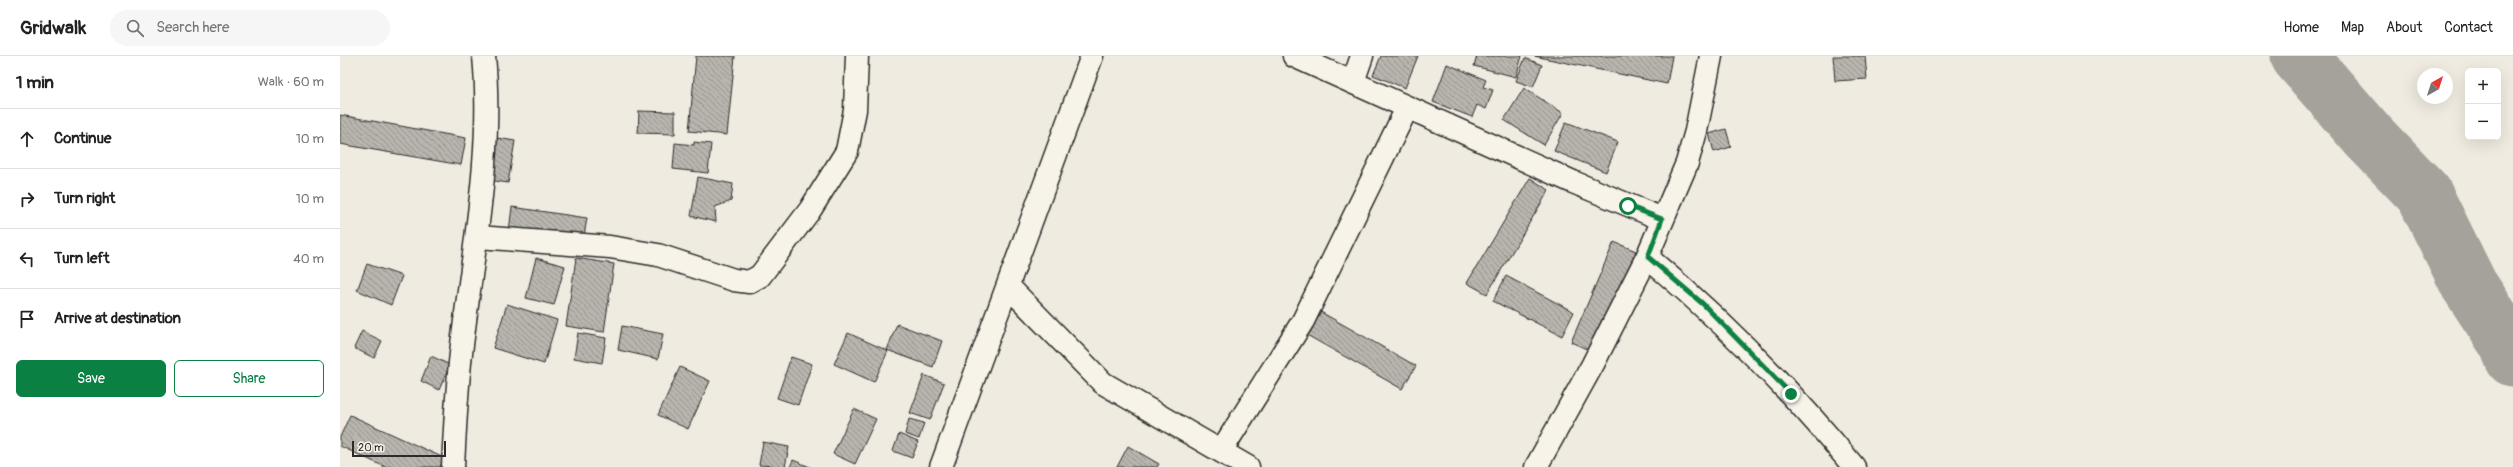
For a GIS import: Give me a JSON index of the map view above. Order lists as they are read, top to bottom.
{
  "scale_bar": "20 m",
  "north": "top right",
  "page": {
    "header": "Gridwalk",
    "search": "Search here",
    "nav": [
      "Home",
      "Map",
      "About",
      "Contact"
    ],
    "heading": ["1 min", "Walk · 60 m"],
    "map_buttons": ["+", "−"],
    "list": [
      ["Continue", "10 m"],
      ["Turn right", "10 m"],
      ["Turn left", "40 m"],
      "Arrive at destination"
    ],
    "buttons": ["Save", "Share"],
    "scale": "20 m"
  }
}
